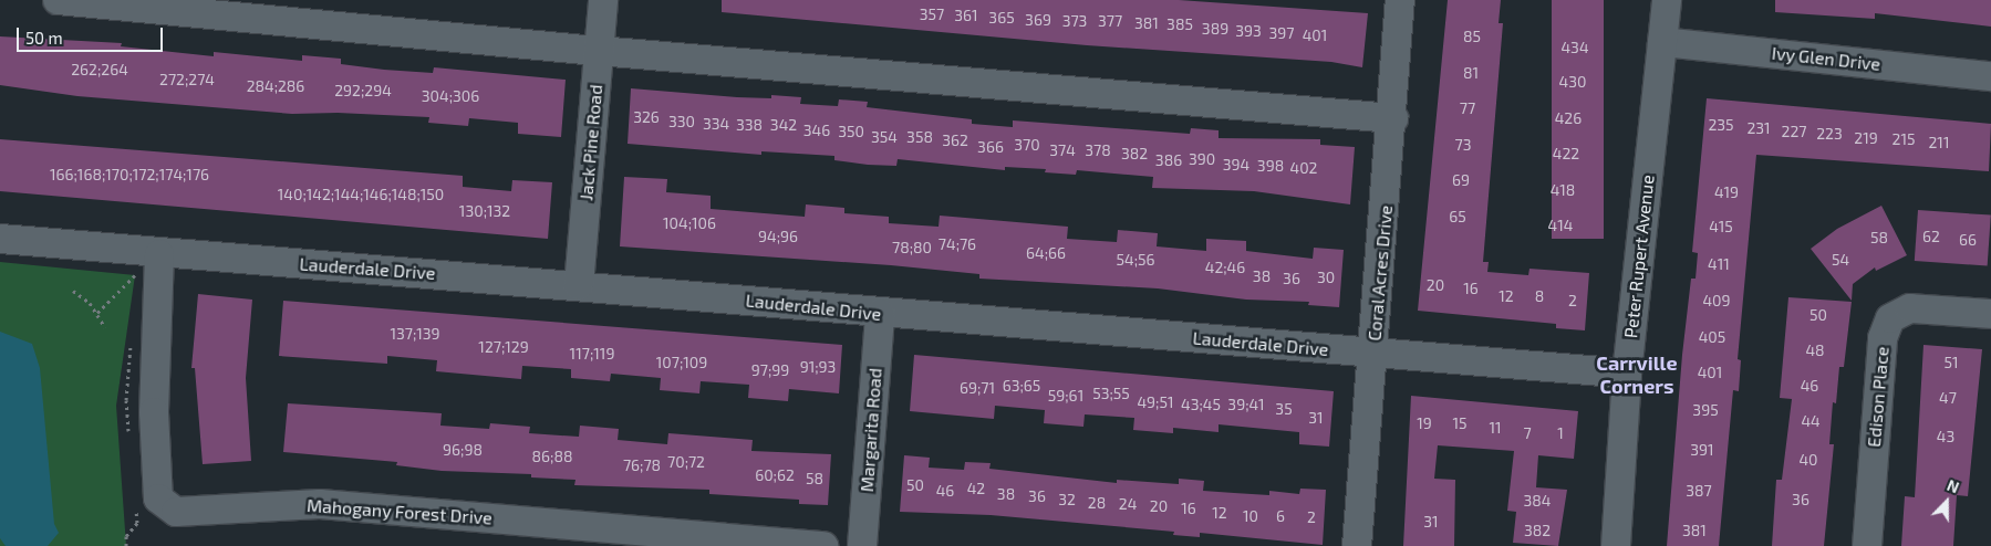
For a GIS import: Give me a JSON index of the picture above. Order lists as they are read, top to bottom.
{
  "streets": {
    "street": [
      "Ivy Glen Drive",
      "Jack Pine Road",
      "Peter Rupert Avenue",
      "Lauderdale Drive",
      "Coral Acres Drive",
      "Edison Place",
      "Margarita Road",
      "Mahogany Forest Drive"
    ]
  },
  "crossings": [
    ["Ivy Glen Drive", "Peter Rupert Avenue"],
    ["Jack Pine Road", "Lauderdale Drive"],
    ["Peter Rupert Avenue", "Lauderdale Drive"],
    ["Lauderdale Drive", "Coral Acres Drive"],
    ["Lauderdale Drive", "Margarita Road"],
    ["Lauderdale Drive", "Mahogany Forest Drive"]
  ],
  "districts": ["Carrville Corners"],
  "house_numbers": [
    "357",
    "361",
    "365",
    "369",
    "373",
    "377",
    "381",
    "385",
    "389",
    "393",
    "397",
    "401",
    "85",
    "434",
    "262;264",
    "81",
    "272;274",
    "430",
    "284;286",
    "292;294",
    "304;306",
    "77",
    "326",
    "426",
    "330",
    "334",
    "338",
    "342",
    "235",
    "231",
    "346",
    "350",
    "227",
    "223",
    "354",
    "358",
    "219",
    "215",
    "362",
    "211",
    "370",
    "73",
    "366",
    "374",
    "378",
    "382",
    "422",
    "390",
    "386",
    "394",
    "398",
    "402",
    "166;168;170;172;174;176",
    "69",
    "418",
    "419",
    "140;142;144;146;148;150",
    "130;132",
    "65",
    "104;106",
    "414",
    "415",
    "94;96",
    "62",
    "58",
    "66",
    "74;76",
    "78;80",
    "64;66",
    "54;56",
    "54",
    "411",
    "42;46",
    "38",
    "30",
    "36",
    "20",
    "16",
    "12",
    "8",
    "2",
    "409",
    "50",
    "137;139",
    "405",
    "127;129",
    "48",
    "117;119",
    "107;109",
    "51",
    "91;93",
    "97;99",
    "401",
    "63;65",
    "46",
    "69;71",
    "53;55",
    "59;61",
    "47",
    "49;51",
    "43;45",
    "39;41",
    "35",
    "395",
    "31",
    "44",
    "19",
    "15",
    "11",
    "7",
    "1",
    "43",
    "96;98",
    "391",
    "86;88",
    "40",
    "70;72",
    "76;78",
    "60;62",
    "58",
    "50",
    "42",
    "46",
    "387",
    "38",
    "36",
    "32",
    "36",
    "384",
    "28",
    "24",
    "20",
    "16",
    "12",
    "10",
    "6",
    "2",
    "31",
    "382",
    "381"
  ],
  "scale_bar": "50 m",
  "north": "top"
}
